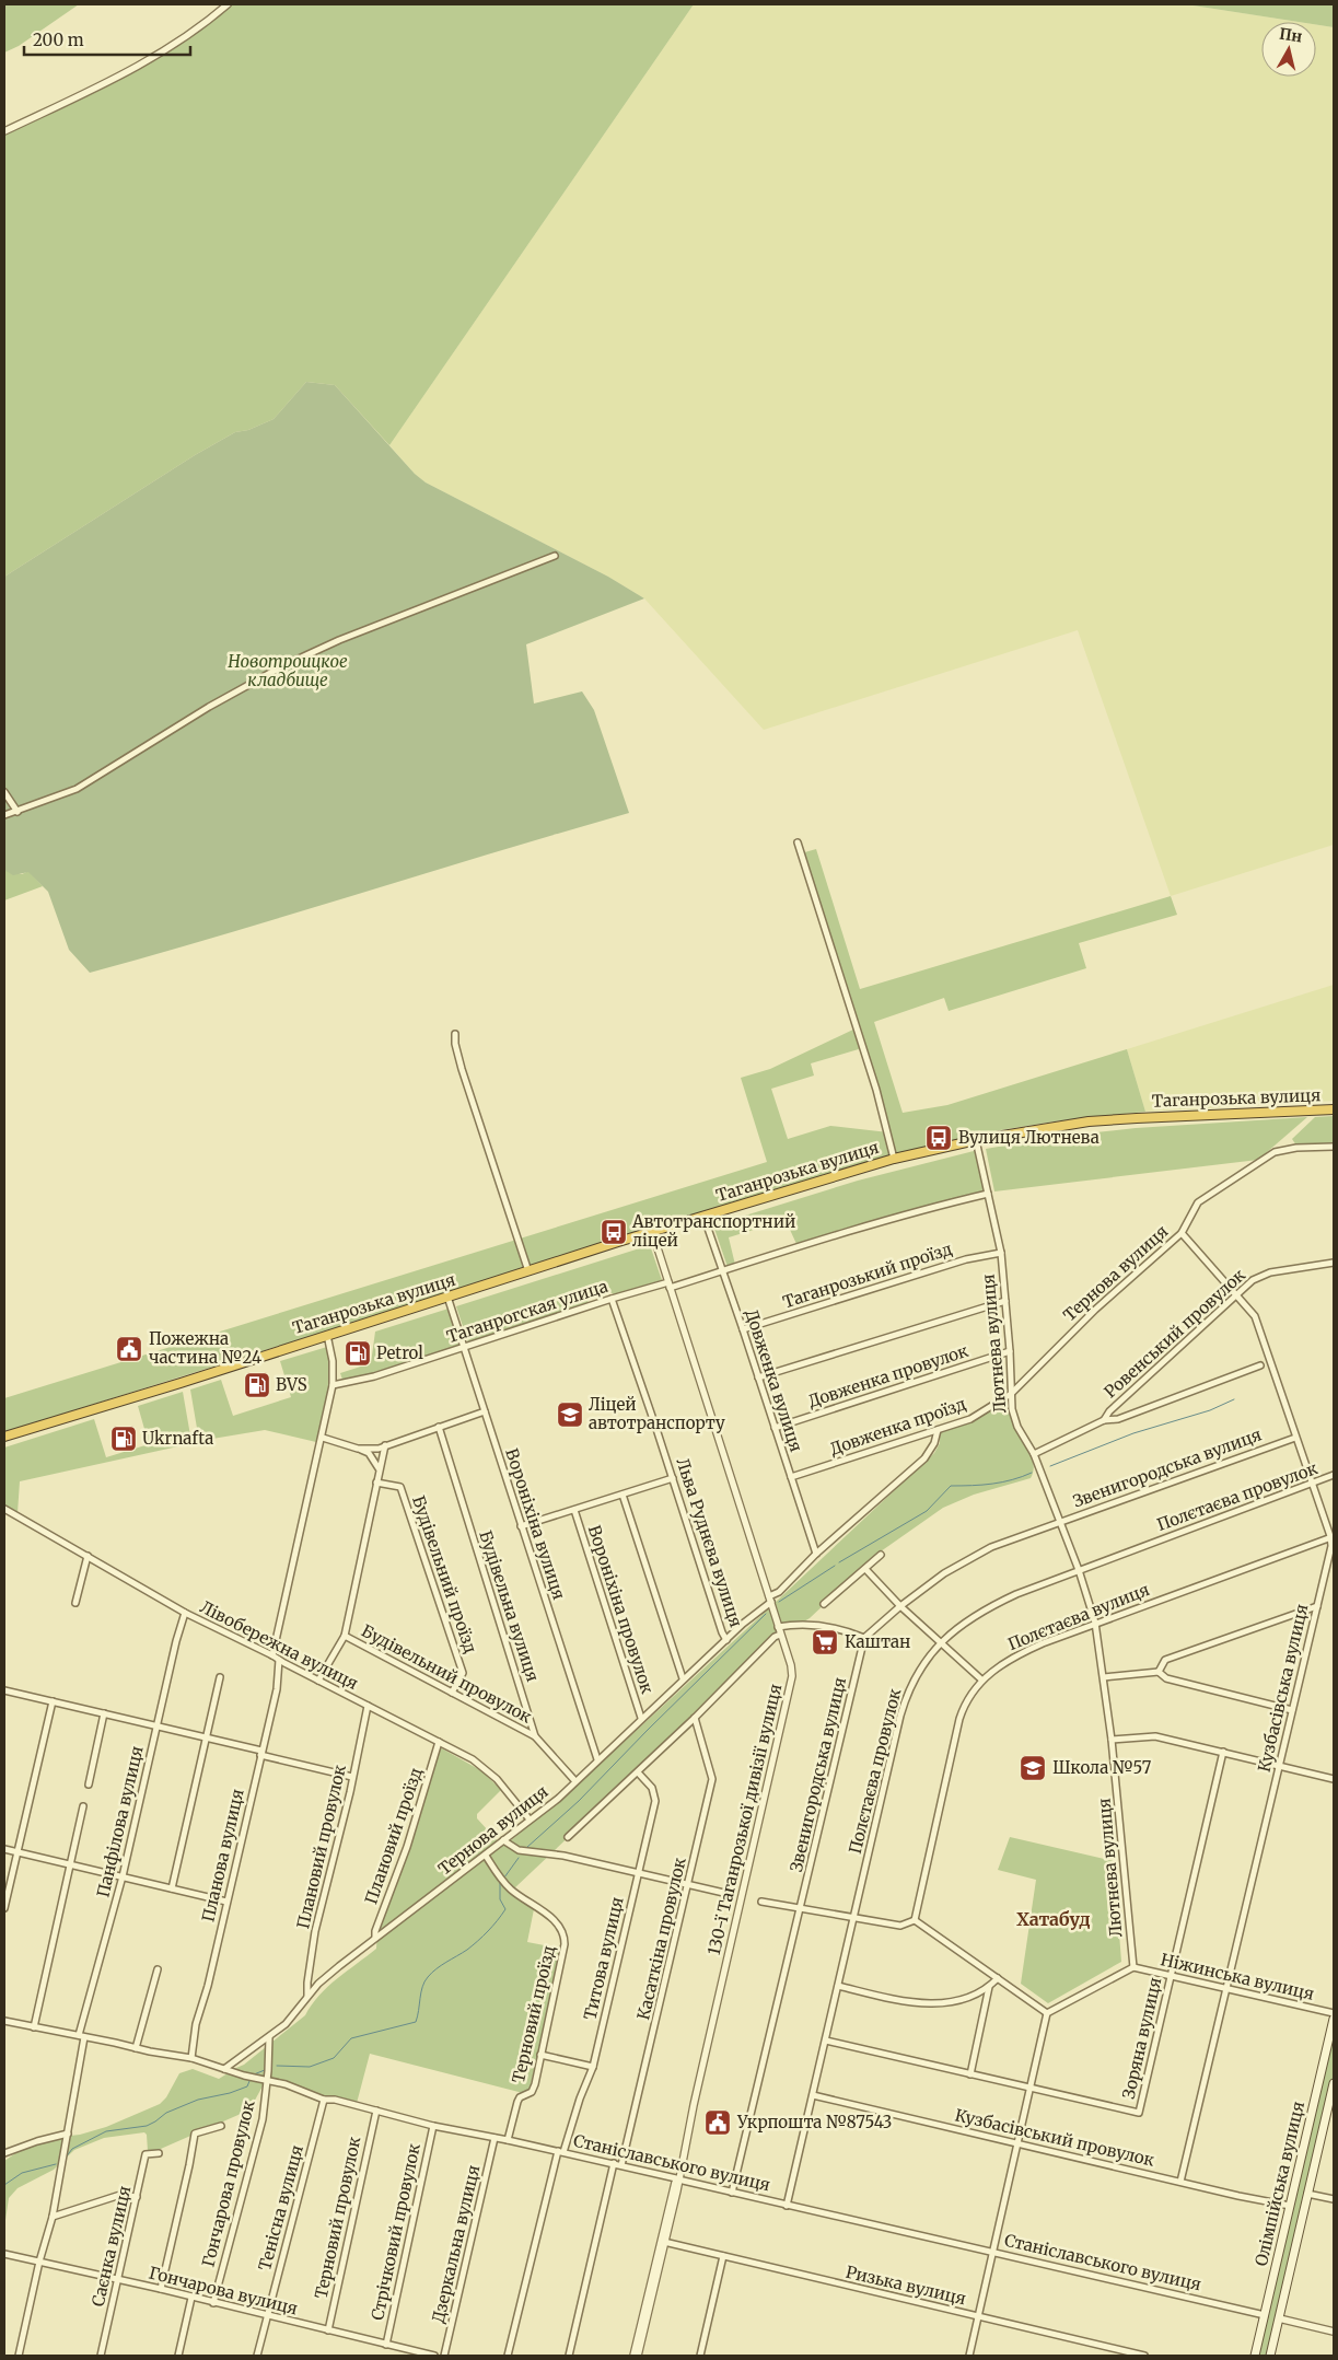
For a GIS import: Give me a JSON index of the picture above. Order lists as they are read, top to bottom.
{
  "streets": {
    "highway": ["Таганрозька вулиця"],
    "main road": ["Станіславського вулиця", "Олімпійська вулиця"],
    "street": [
      "Тернова вулиця",
      "Таганрозький проїзд",
      "Таганрогская улица",
      "Ровенський провулок",
      "Лютнева вулиця",
      "Довженка провулок",
      "Довженка вулиця",
      "Довженка проїзд",
      "Звенигородська вулиця",
      "Полєтаєва провулок",
      "Вороніхіна вулиця",
      "Льва Руднєва вулиця",
      "Будівельний проїзд",
      "Будівельна вулиця",
      "Вороніхіна провулок",
      "Полєтаєва вулиця",
      "Лівобережна вулиця",
      "Будівельний провулок",
      "Кузбасівська вулиця",
      "130-ї Таганрозької дивізії вулиця",
      "Панфілова вулиця",
      "Плановий проїзд",
      "Плановий провулок",
      "Планова вулиця",
      "Касаткіна провулок",
      "Титова вулиця",
      "Ніжинська вулиця",
      "Терновий проїзд",
      "Зоряна вулиця",
      "Кузбасівський провулок",
      "Гончарова провулок",
      "Тенісна вулиця",
      "Терновий провулок",
      "Стрічковий провулок",
      "Дзеркальна вулиця",
      "Саєнка вулиця",
      "Ризька вулиця",
      "Гончарова вулиця"
    ]
  },
  "crossings": [
    ["Таганрозька вулиця", "Лютнева вулиця"],
    ["Таганрозька вулиця", "Довженка вулиця"],
    ["Таганрозька вулиця", "Вороніхіна вулиця"],
    ["Таганрозька вулиця", "130-ї Таганрозької дивізії вулиця"],
    ["Тернова вулиця", "Лютнева вулиця"],
    ["Тернова вулиця", "Довженка вулиця"],
    ["Тернова вулиця", "Довженка проїзд"],
    ["Тернова вулиця", "Вороніхіна вулиця"],
    ["Тернова вулиця", "Льва Руднєва вулиця"],
    ["Тернова вулиця", "Будівельна вулиця"],
    ["Тернова вулиця", "Вороніхіна провулок"],
    ["Тернова вулиця", "Лівобережна вулиця"],
    ["Тернова вулиця", "Кузбасівська вулиця"],
    ["Тернова вулиця", "130-ї Таганрозької дивізії вулиця"],
    ["Тернова вулиця", "Плановий проїзд"],
    ["Тернова вулиця", "Плановий провулок"],
    ["Тернова вулиця", "Терновий проїзд"],
    ["Тернова вулиця", "Станіславського вулиця"],
    ["Тернова вулиця", "Гончарова провулок"],
    ["Таганрозький проїзд", "Лютнева вулиця"],
    ["Таганрозький проїзд", "Довженка вулиця"],
    ["Таганрогская улица", "Лютнева вулиця"],
    ["Таганрогская улица", "Довженка вулиця"],
    ["Таганрогская улица", "Вороніхіна вулиця"],
    ["Таганрогская улица", "Льва Руднєва вулиця"],
    ["Таганрогская улица", "130-ї Таганрозької дивізії вулиця"],
    ["Ровенський провулок", "Кузбасівська вулиця"],
    ["Лютнева вулиця", "Довженка провулок"],
    ["Лютнева вулиця", "Довженка проїзд"],
    ["Лютнева вулиця", "Звенигородська вулиця"],
    ["Лютнева вулиця", "Полєтаєва провулок"],
    ["Лютнева вулиця", "Полєтаєва вулиця"],
    ["Лютнева вулиця", "Ніжинська вулиця"],
    ["Довженка провулок", "Довженка вулиця"],
    ["Довженка вулиця", "Довженка проїзд"],
    ["Звенигородська вулиця", "Кузбасівська вулиця"],
    ["Звенигородська вулиця", "Станіславського вулиця"],
    ["Полєтаєва провулок", "Кузбасівська вулиця"],
    ["Полєтаєва провулок", "Зоряна вулиця"],
    ["Полєтаєва провулок", "Кузбасівський провулок"],
    ["Полєтаєва провулок", "Станіславського вулиця"],
    ["Будівельний проїзд", "Будівельний провулок"],
    ["Будівельна вулиця", "Будівельний провулок"],
    ["Полєтаєва вулиця", "Кузбасівська вулиця"],
    ["Лівобережна вулиця", "Панфілова вулиця"],
    ["Лівобережна вулиця", "Плановий проїзд"],
    ["Лівобережна вулиця", "Плановий провулок"],
    ["Лівобережна вулиця", "Планова вулиця"],
    ["Кузбасівська вулиця", "Ніжинська вулиця"],
    ["Кузбасівська вулиця", "Кузбасівський провулок"],
    ["130-ї Таганрозької дивізії вулиця", "Станіславського вулиця"],
    ["130-ї Таганрозької дивізії вулиця", "Ризька вулиця"],
    ["Панфілова вулиця", "Станіславського вулиця"],
    ["Панфілова вулиця", "Гончарова вулиця"],
    ["Планова вулиця", "Станіславського вулиця"],
    ["Касаткіна провулок", "Станіславського вулиця"],
    ["Титова вулиця", "Станіславського вулиця"],
    ["Ніжинська вулиця", "Зоряна вулиця"],
    ["Терновий проїзд", "Станіславського вулиця"],
    ["Кузбасівський провулок", "Олімпійська вулиця"],
    ["Станіславського вулиця", "Гончарова провулок"],
    ["Станіславського вулиця", "Олімпійська вулиця"],
    ["Станіславського вулиця", "Тенісна вулиця"],
    ["Станіславського вулиця", "Терновий провулок"],
    ["Станіславського вулиця", "Стрічковий провулок"],
    ["Станіславського вулиця", "Дзеркальна вулиця"],
    ["Гончарова провулок", "Гончарова вулиця"],
    ["Тенісна вулиця", "Гончарова вулиця"],
    ["Терновий провулок", "Гончарова вулиця"],
    ["Стрічковий провулок", "Гончарова вулиця"],
    ["Саєнка вулиця", "Гончарова вулиця"]
  ],
  "districts": ["Хатабуд"],
  "parks": ["Новотроицкое кладбище"],
  "places": {
    "bus stop": ["Вулиця Лютнева", "Автотранспортний ліцей"],
    "public building": ["Пожежна частина №24", "Укрпошта №87543"],
    "fuel station": ["Petrol", "BVS", "Ukrnafta"],
    "school or university": ["Ліцей автотранспорту", "Школа №57"],
    "supermarket": ["Каштан"]
  },
  "scale_bar": "200 m",
  "north": "top"
}
